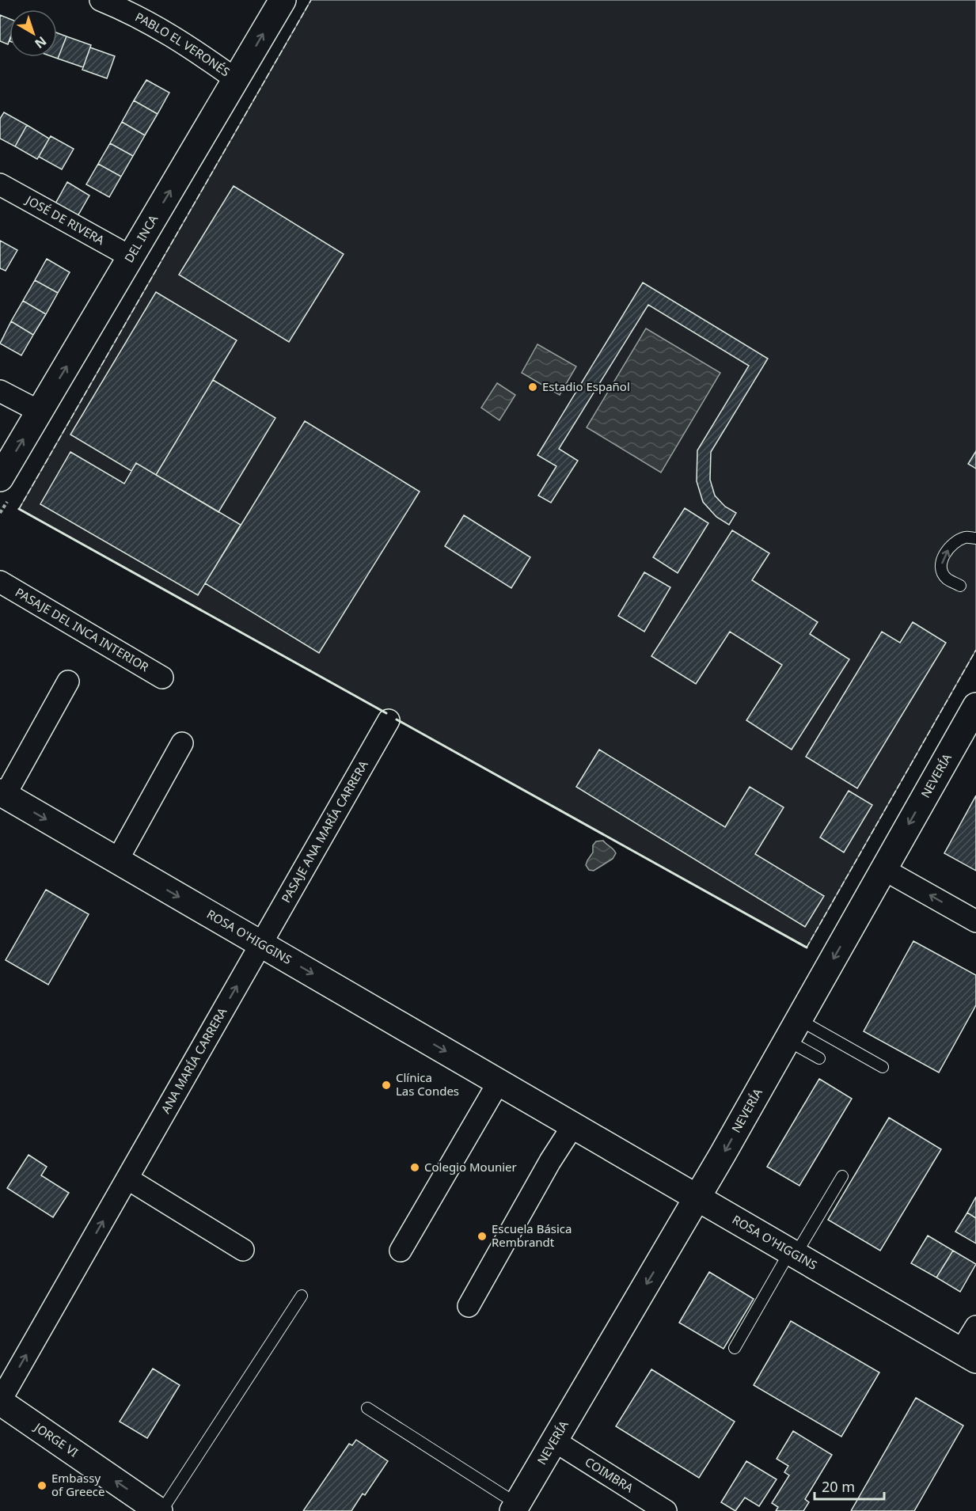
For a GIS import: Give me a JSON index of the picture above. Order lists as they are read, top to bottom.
{
  "streets": {
    "street": [
      "PABLO EL VERONÉS",
      "JOSÉ DE RIVERA",
      "DEL INCA",
      "PASAJE DEL INCA INTERIOR",
      "NEVERÍA",
      "PASAJE ANA MARÍA CARRERA",
      "ROSA O'HIGGINS",
      "ANA MARÍA CARRERA",
      "JORGE VI",
      "COIMBRA"
    ]
  },
  "crossings": [
    ["PABLO EL VERONÉS", "DEL INCA"],
    ["JOSÉ DE RIVERA", "DEL INCA"],
    ["NEVERÍA", "ROSA O'HIGGINS"],
    ["NEVERÍA", "COIMBRA"],
    ["PASAJE ANA MARÍA CARRERA", "ROSA O'HIGGINS"],
    ["PASAJE ANA MARÍA CARRERA", "ANA MARÍA CARRERA"],
    ["ROSA O'HIGGINS", "ANA MARÍA CARRERA"],
    ["ANA MARÍA CARRERA", "JORGE VI"]
  ],
  "one_way": [
    "DEL INCA",
    "ROSA O'HIGGINS",
    "ANA MARÍA CARRERA",
    "JORGE VI"
  ],
  "places": [
    "Estadio Español",
    "Clínica Las Condes",
    "Colegio Mounier",
    "Escuela Básica Rembrandt",
    "Embassy of Greece"
  ],
  "scale_bar": "20 m",
  "north": "bottom right"
}
